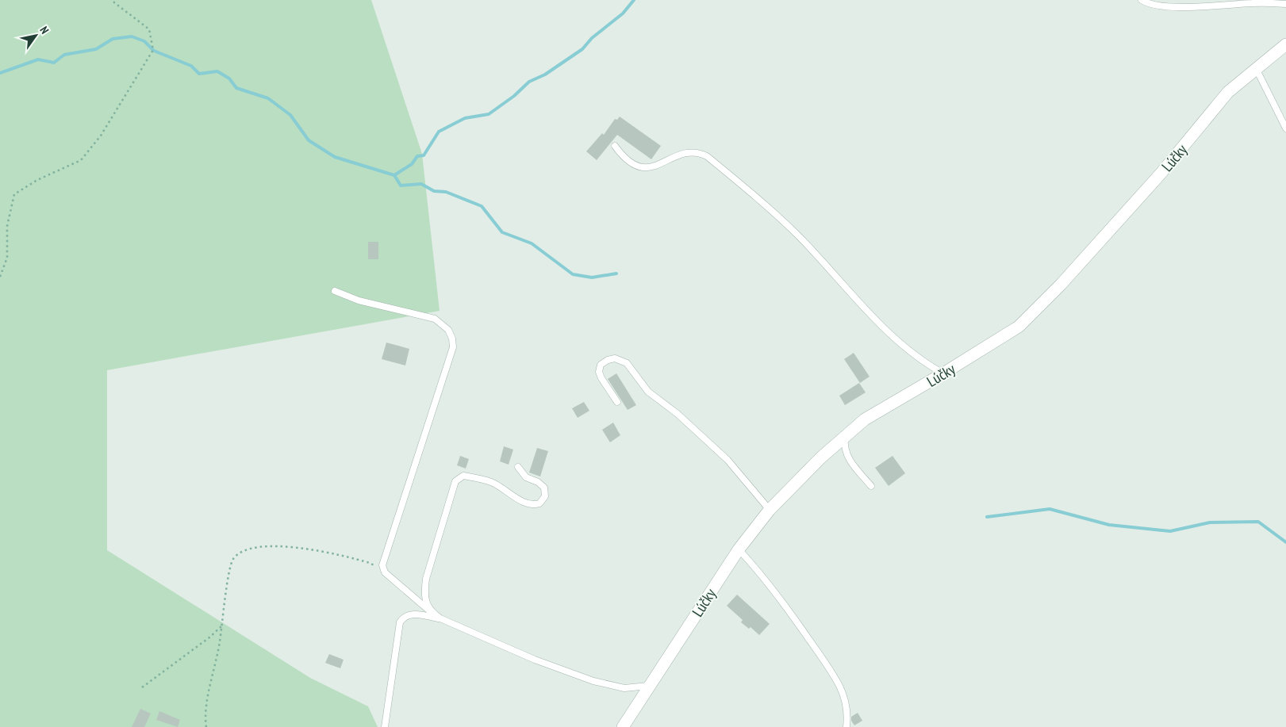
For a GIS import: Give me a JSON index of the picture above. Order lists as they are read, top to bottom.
{
  "streets": {
    "street": ["Lúčky"]
  },
  "north": "top right"
}
